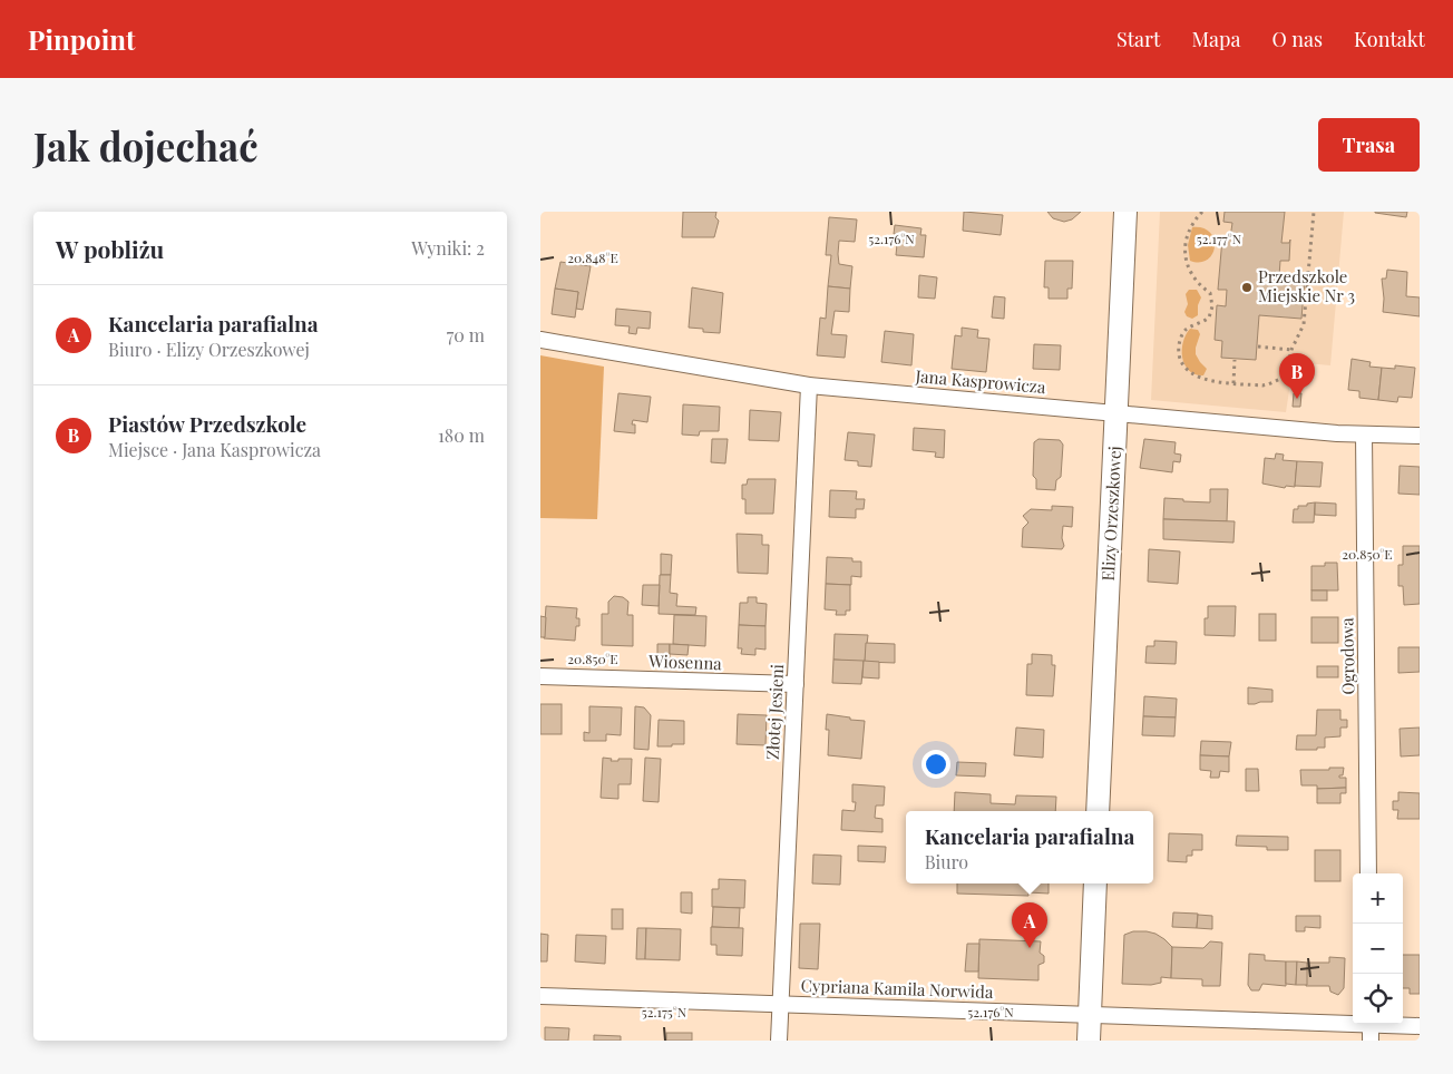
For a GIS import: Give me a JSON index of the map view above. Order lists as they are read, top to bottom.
{
  "streets": {
    "street": [
      "Jana Kasprowicza",
      "Elizy Orzeszkowej",
      "Ogrodowa",
      "Wiosenna",
      "Złotej Jesieni",
      "Cypriana Kamila Norwida"
    ]
  },
  "crossings": [
    ["Jana Kasprowicza", "Elizy Orzeszkowej"],
    ["Jana Kasprowicza", "Ogrodowa"],
    ["Jana Kasprowicza", "Złotej Jesieni"],
    ["Wiosenna", "Złotej Jesieni"],
    ["Złotej Jesieni", "Cypriana Kamila Norwida"]
  ],
  "places": ["Przedszkole Miejskie Nr 3"],
  "page": {
    "header": "Pinpoint",
    "nav": [
      "Start",
      "Mapa",
      "O nas",
      "Kontakt"
    ],
    "buttons": "Trasa",
    "title": "Jak dojechać",
    "heading": ["W pobliżu", "Wyniki: 2"],
    "list": [
      {
        "mark": "A",
        "name": "Kancelaria parafialna",
        "note": "Biuro · Elizy Orzeszkowej",
        "value": "70 m"
      },
      {
        "mark": "B",
        "name": "Piastów Przedszkole",
        "note": "Miejsce · Jana Kasprowicza",
        "value": "180 m"
      }
    ],
    "pins": ["B", "A"],
    "popup": ["Kancelaria parafialna", "Biuro"],
    "map_buttons": ["+", "−"]
  },
  "coordinates": [
    "52.176°N",
    "52.177°N",
    "20.848°E",
    "20.850°E",
    "52.175°N"
  ]
}
